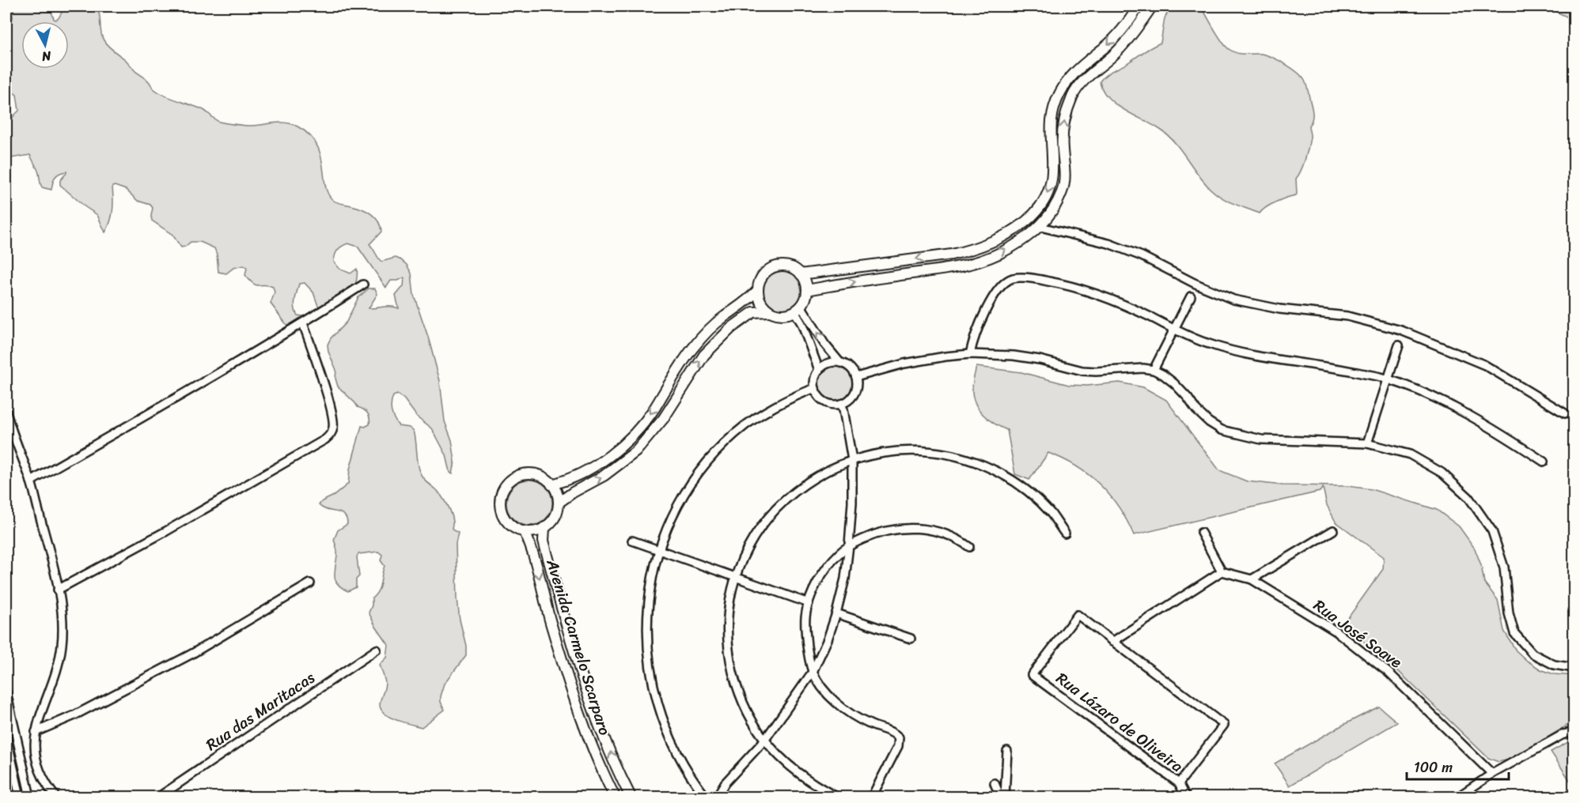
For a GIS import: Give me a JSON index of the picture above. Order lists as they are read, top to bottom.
{
  "streets": {
    "main road": ["Avenida Carmelo Scarparo"],
    "street": ["Rua José Soave", "Rua das Maritacas", "Rua Lázaro de Oliveira"]
  },
  "scale_bar": "100 m",
  "north": "bottom"
}
